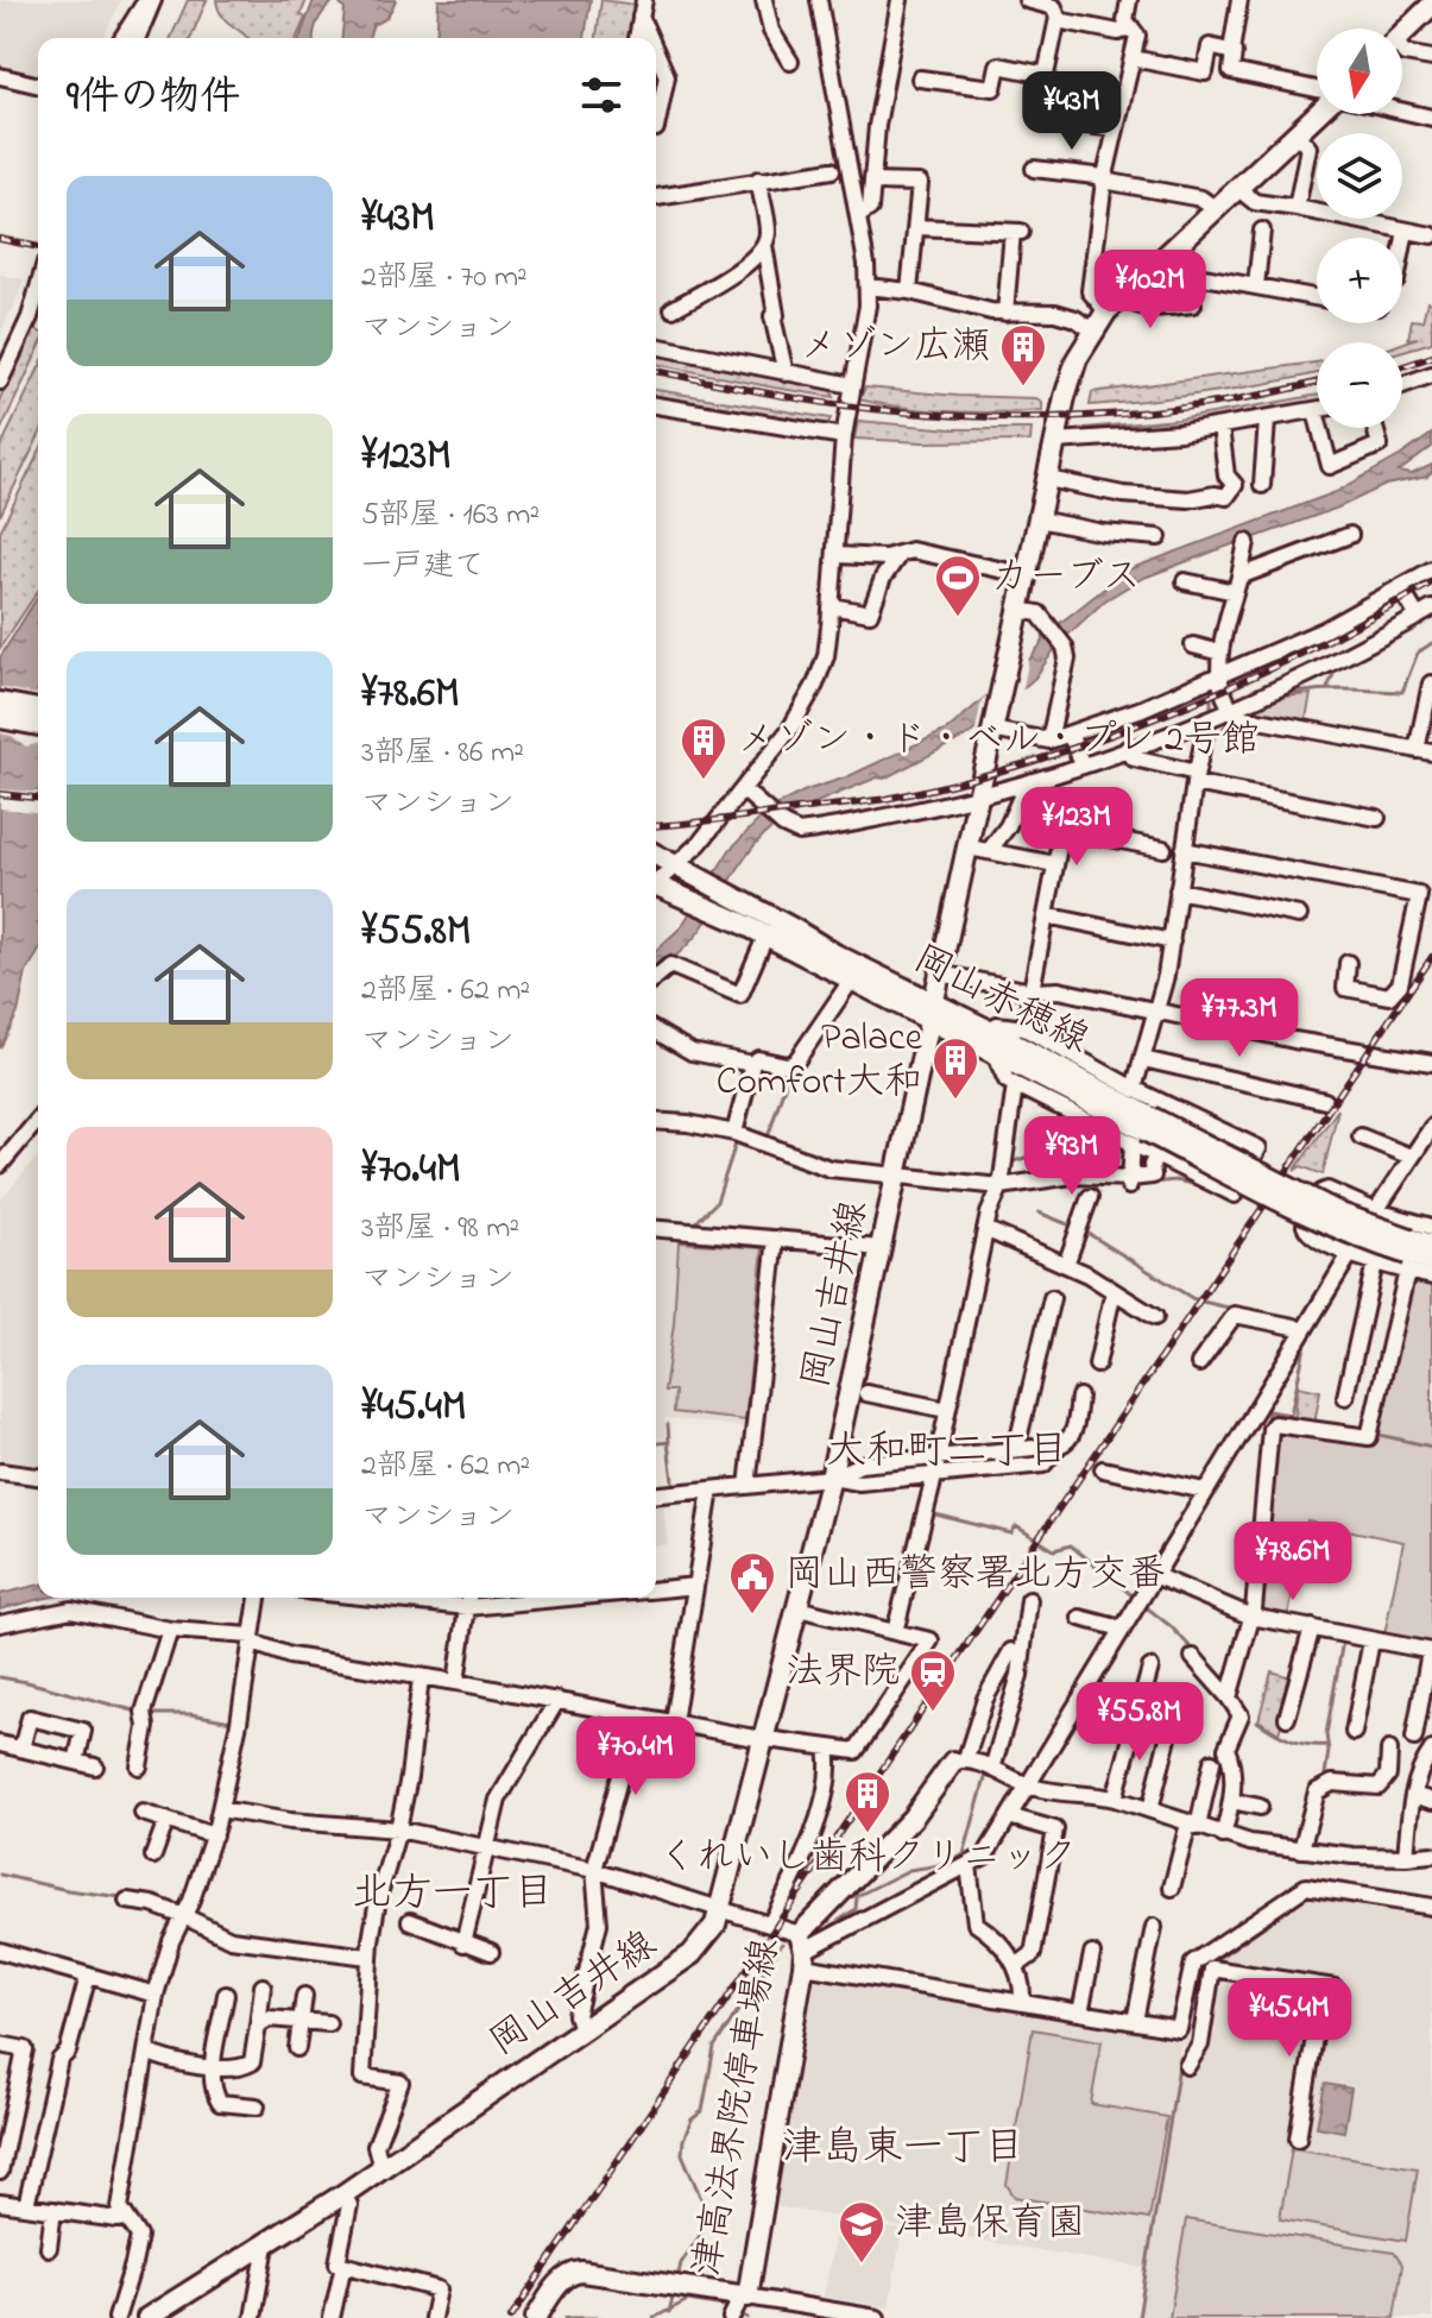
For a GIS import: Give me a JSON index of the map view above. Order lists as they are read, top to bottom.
{
  "streets": {
    "main road": ["岡山赤穂線", "岡山吉井線", "津高法界院停車場線"]
  },
  "crossings": [
    ["岡山赤穂線", "岡山吉井線"]
  ],
  "districts": ["大和町二丁目", "北方一丁目", "津島東一丁目"],
  "places": {
    "building": [
      "メゾン広瀬",
      "メゾン・ド・ベル・プレ 2号館",
      "Palace Comfort大和",
      "くれいし歯科クリニック"
    ],
    "sports": ["カーブス"],
    "public building": ["岡山西警察署北方交番"],
    "station": ["法界院"],
    "school or university": ["津島保育園"]
  },
  "north": "bottom",
  "page": {
    "map_buttons": ["+", "−"],
    "heading": "9件の物件",
    "price": [
      "¥43M",
      "¥102M",
      "¥123M",
      "¥77.3M",
      "¥93M",
      "¥78.6M",
      "¥55.8M",
      "¥70.4M",
      "¥45.4M"
    ],
    "list": [
      {
        "name": "¥43M",
        "note": "2部屋 · 70 m² · マンション"
      },
      {
        "name": "¥123M",
        "note": "5部屋 · 163 m² · 一戸建て"
      },
      {
        "name": "¥78.6M",
        "note": "3部屋 · 86 m² · マンション"
      },
      {
        "name": "¥55.8M",
        "note": "2部屋 · 62 m² · マンション"
      },
      {
        "name": "¥70.4M",
        "note": "3部屋 · 98 m² · マンション"
      },
      {
        "name": "¥45.4M",
        "note": "2部屋 · 62 m² · マンション"
      }
    ]
  }
}
